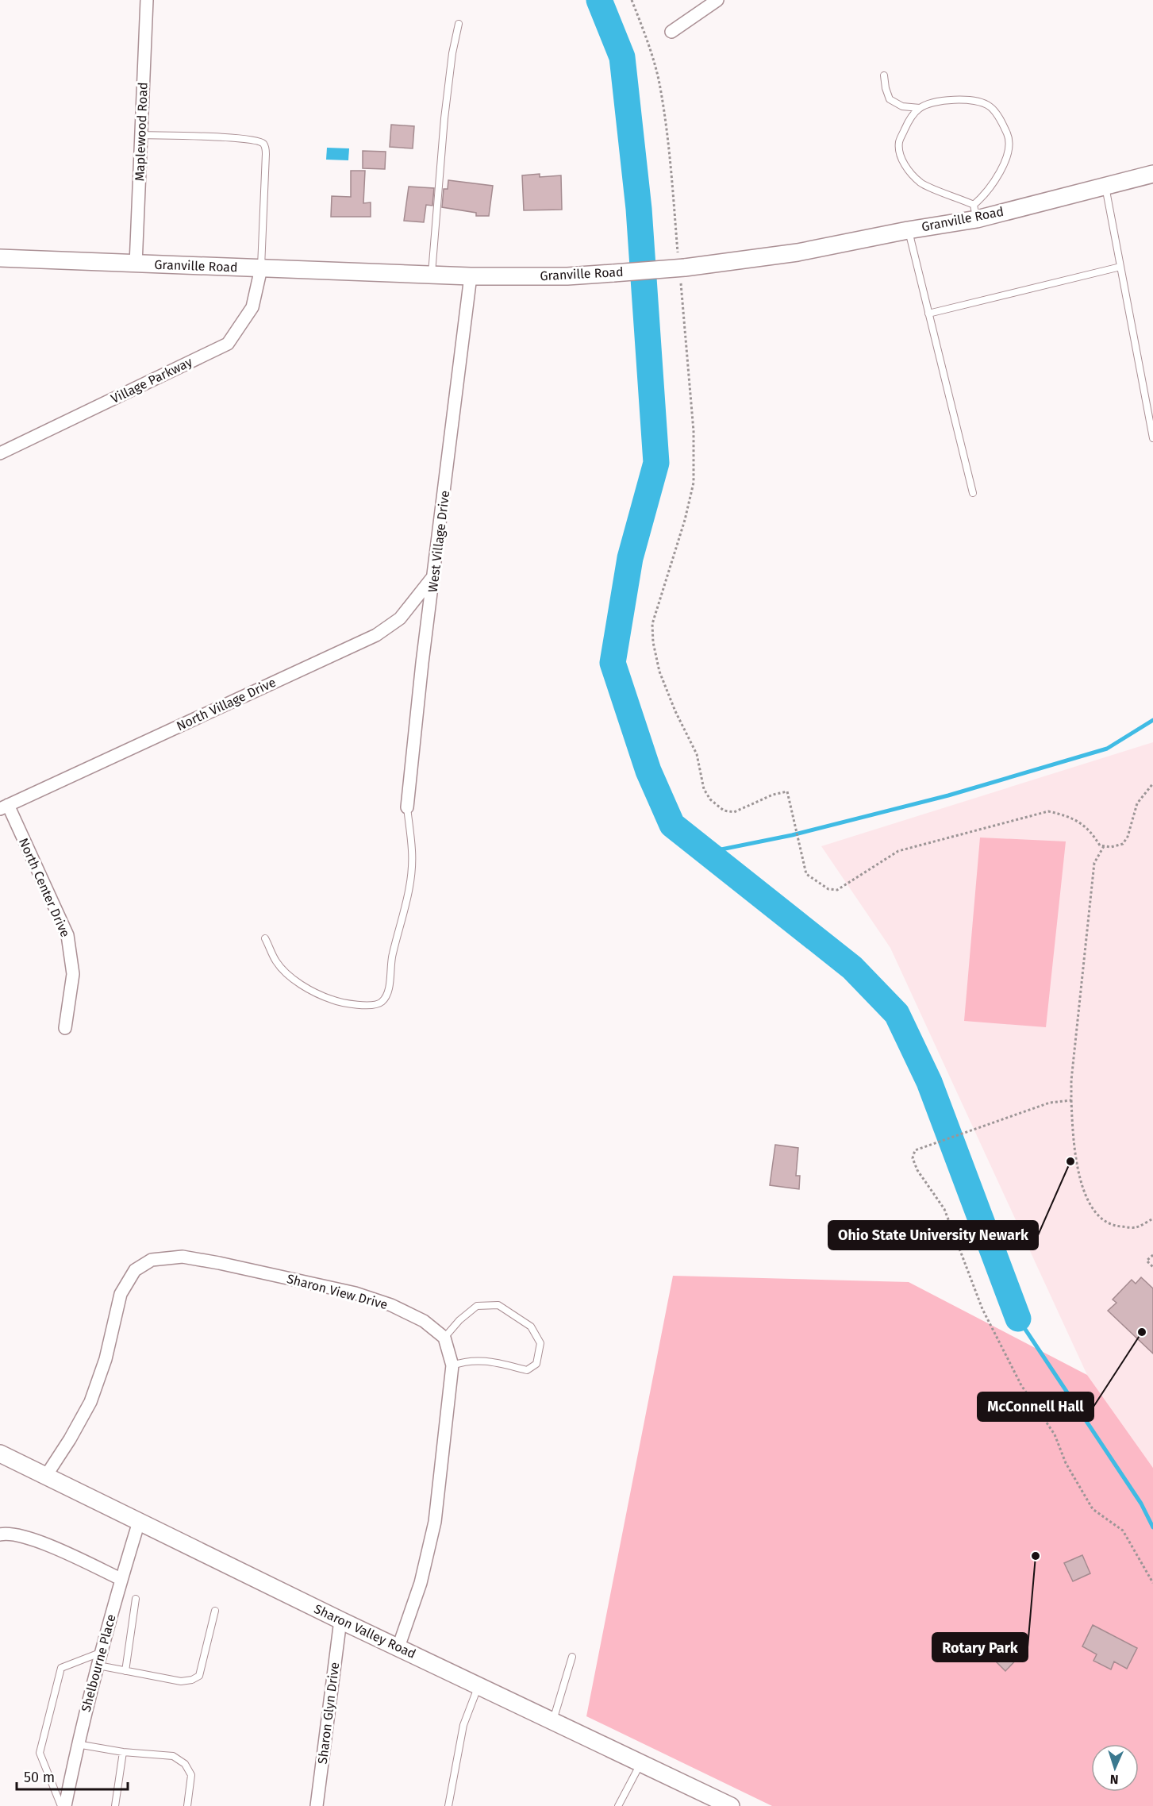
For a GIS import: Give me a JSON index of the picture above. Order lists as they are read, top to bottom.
{
  "streets": {
    "street": [
      "Maplewood Road",
      "Granville Road",
      "Village Parkway",
      "West Village Drive",
      "North Village Drive",
      "North Center Drive",
      "Sharon View Drive",
      "Sharon Valley Road",
      "Shelbourne Place",
      "Sharon Glyn Drive"
    ]
  },
  "crossings": [
    ["Maplewood Road", "Granville Road"],
    ["Granville Road", "Village Parkway"],
    ["Granville Road", "West Village Drive"],
    ["West Village Drive", "North Village Drive"],
    ["North Village Drive", "North Center Drive"],
    ["Sharon View Drive", "Sharon Valley Road"],
    ["Sharon Valley Road", "Shelbourne Place"],
    ["Sharon Valley Road", "Sharon Glyn Drive"]
  ],
  "places": ["Ohio State University Newark", "McConnell Hall", "Rotary Park"],
  "scale_bar": "50 m",
  "north": "bottom"
}
